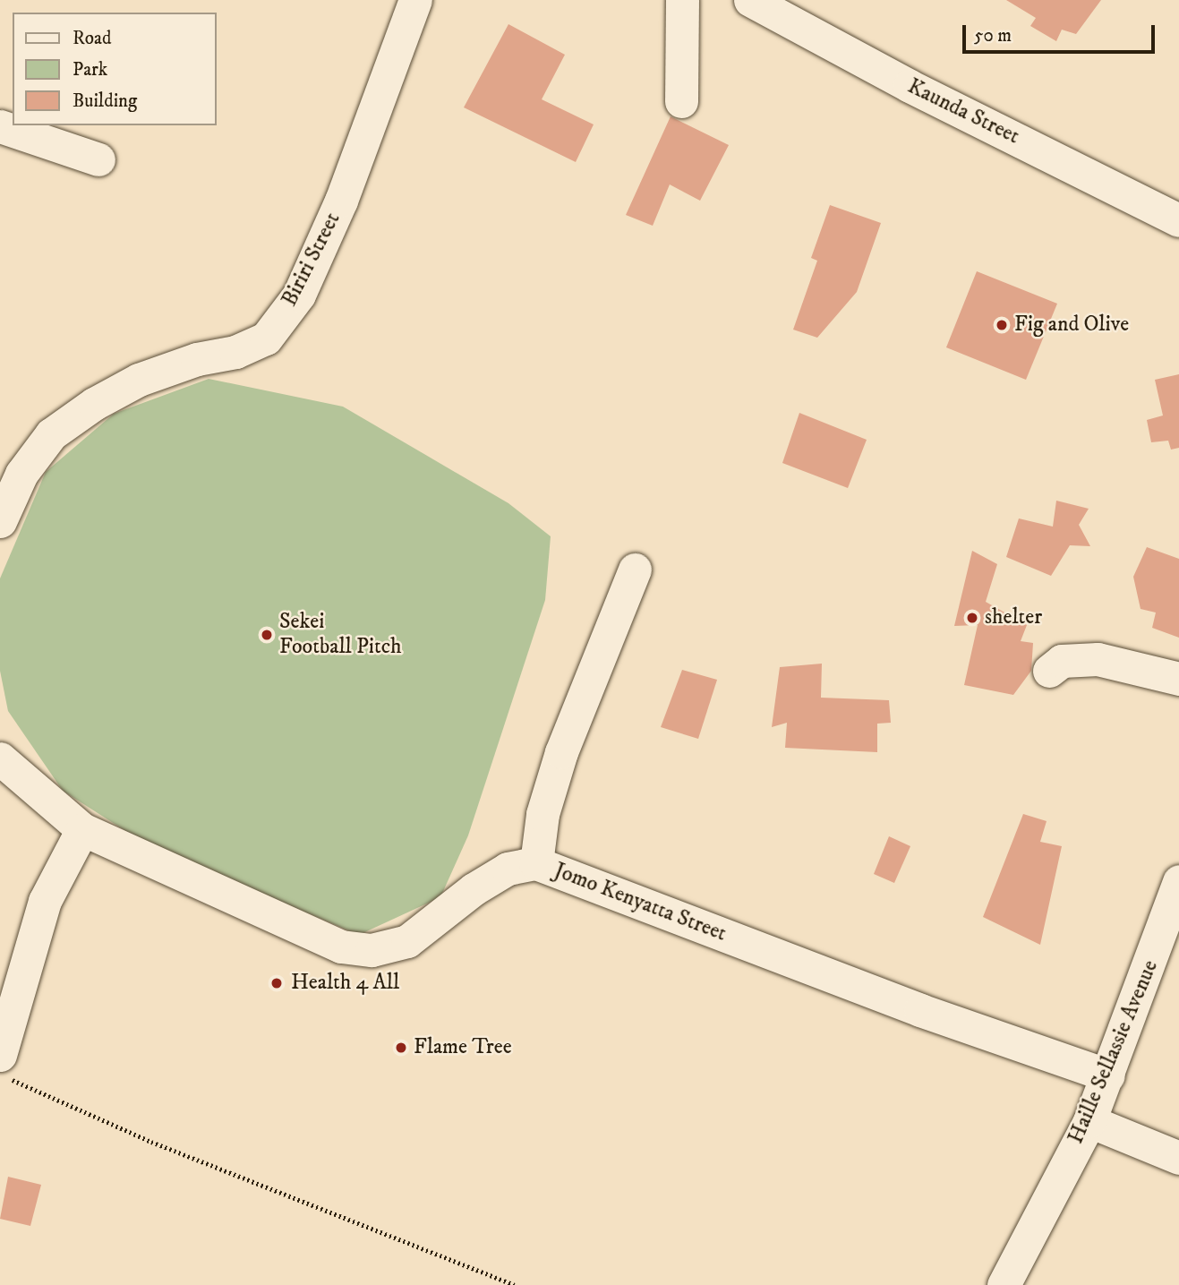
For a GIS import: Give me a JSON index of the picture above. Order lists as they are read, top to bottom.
{
  "streets": {
    "street": [
      "Kaunda Street",
      "Biriri Street",
      "Jomo Kenyatta Street",
      "Haille Sellassie Avenue"
    ]
  },
  "crossings": [
    ["Jomo Kenyatta Street", "Haille Sellassie Avenue"]
  ],
  "places": [
    "Fig and Olive",
    "shelter",
    "Sekei Football Pitch",
    "Health 4 All",
    "Flame Tree"
  ],
  "legend": ["Road", "Park", "Building"],
  "scale_bar": "50 m"
}
